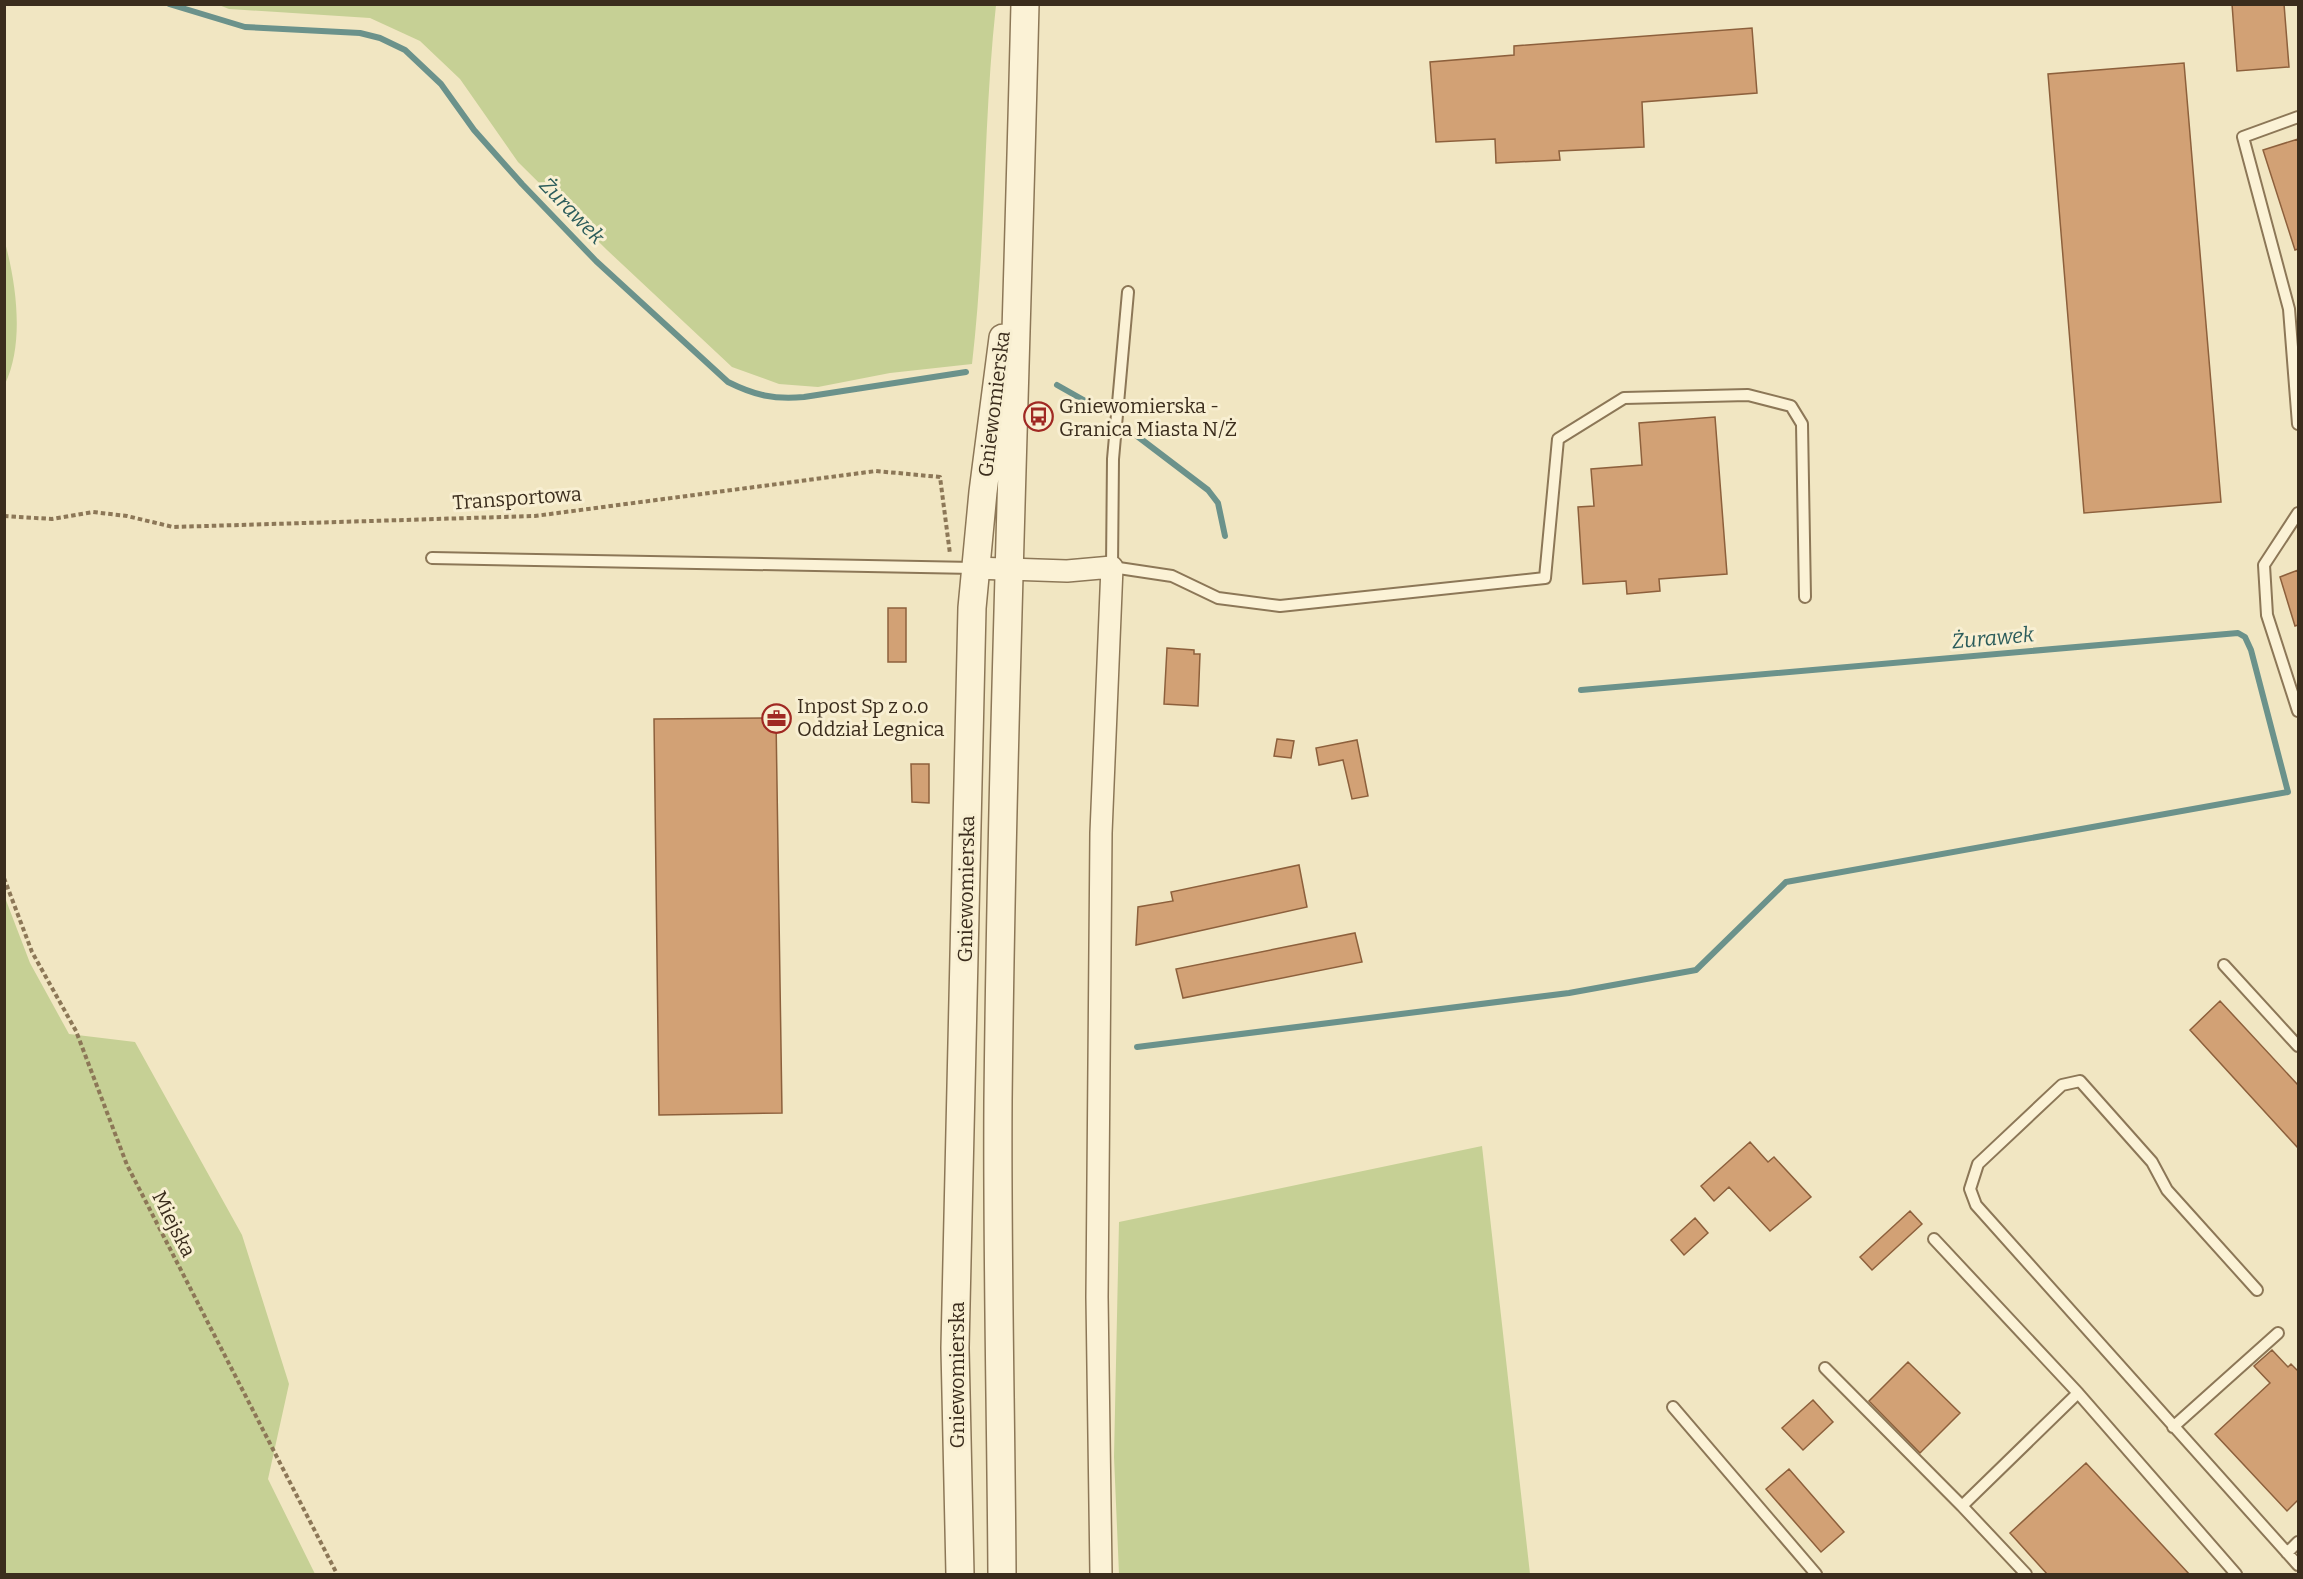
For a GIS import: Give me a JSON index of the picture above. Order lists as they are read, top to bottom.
{
  "streets": {
    "street": ["Gniewomierska"],
    "path": ["Transportowa", "Miejska"]
  },
  "crossings": [
    ["Gniewomierska", "Transportowa"]
  ],
  "water": ["Żurawek"],
  "places": {
    "bus stop": ["Gniewomierska - Granica Miasta N/Ż"],
    "office": ["Inpost Sp z o.o Oddział Legnica"]
  }
}
